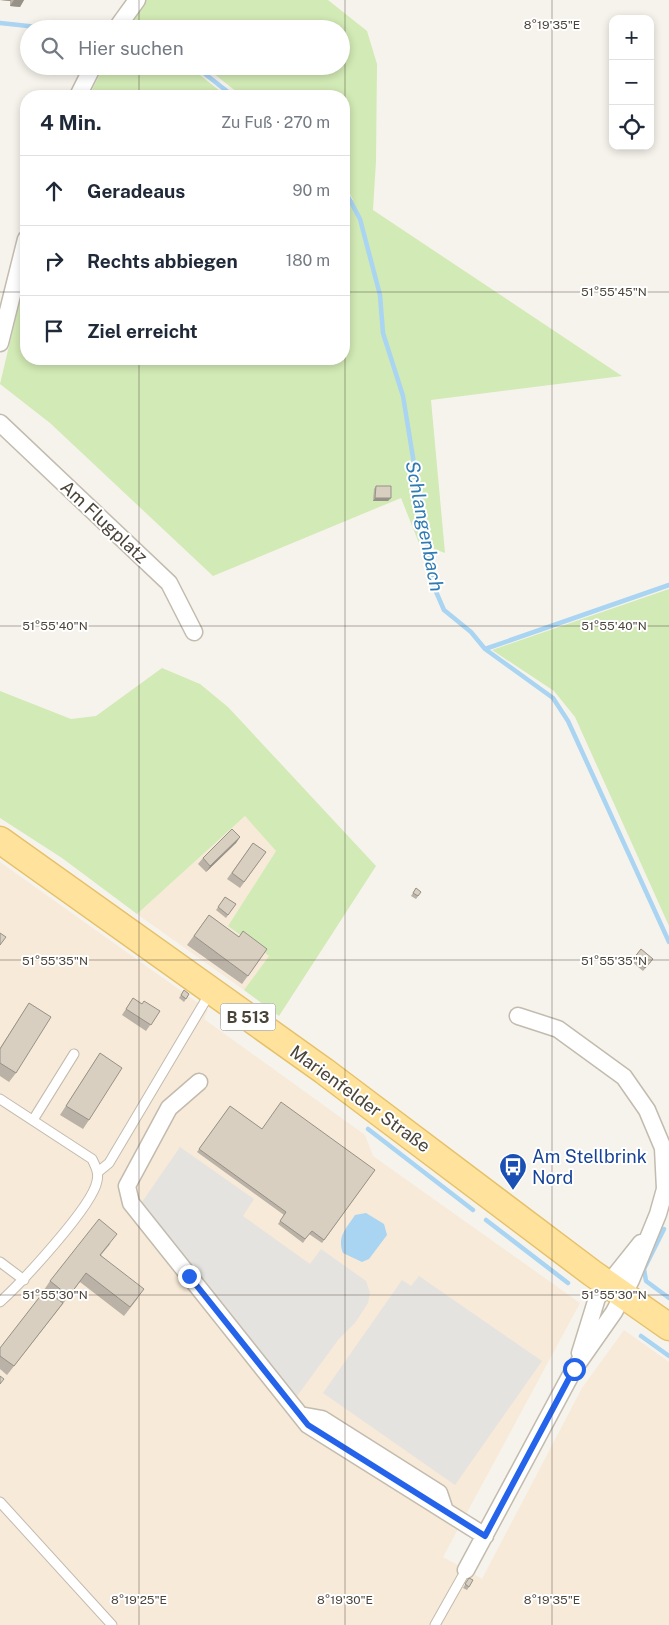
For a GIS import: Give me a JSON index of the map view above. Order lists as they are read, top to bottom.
{
  "streets": {
    "main road": ["B 513", "Marienfelder Straße"],
    "street": ["Am Flugplatz"]
  },
  "water": ["Schlangenbach"],
  "places": {
    "bus stop": ["Am Stellbrink Nord"]
  },
  "page": {
    "map_buttons": ["+", "−"],
    "search": "Hier suchen",
    "heading": ["4 Min.", "Zu Fuß · 270 m"],
    "list": [
      ["Geradeaus", "90 m"],
      ["Rechts abbiegen", "180 m"],
      "Ziel erreicht"
    ]
  },
  "coordinates": [
    "8°19'35\"E",
    "51°55'45\"N",
    "51°55'40\"N",
    "51°55'35\"N",
    "51°55'30\"N",
    "8°19'25\"E",
    "8°19'30\"E"
  ]
}
